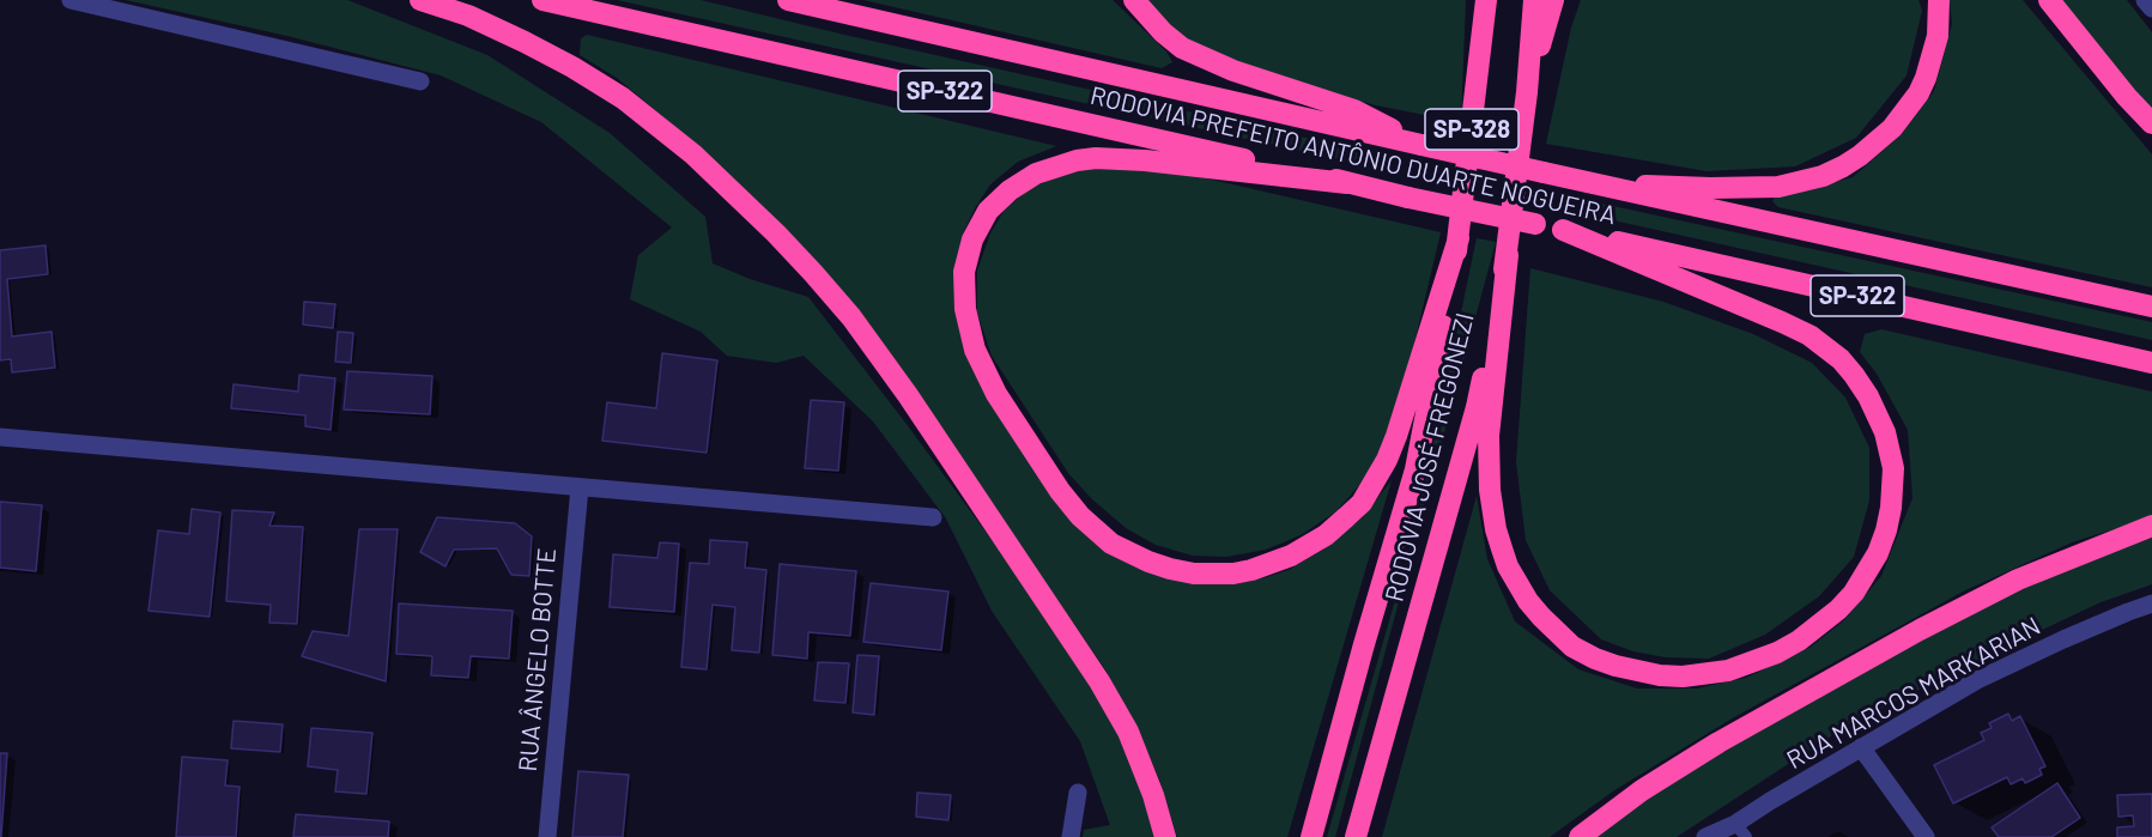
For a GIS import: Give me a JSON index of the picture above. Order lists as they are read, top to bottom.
{
  "streets": {
    "highway": [
      "SP-322",
      "SP-328",
      "RODOVIA PREFEITO ANTÔNIO DUARTE NOGUEIRA",
      "RODOVIA JOSÉ FREGONEZI"
    ],
    "street": ["RUA ÂNGELO BOTTE", "RUA MARCOS MARKARIAN"]
  }
}
